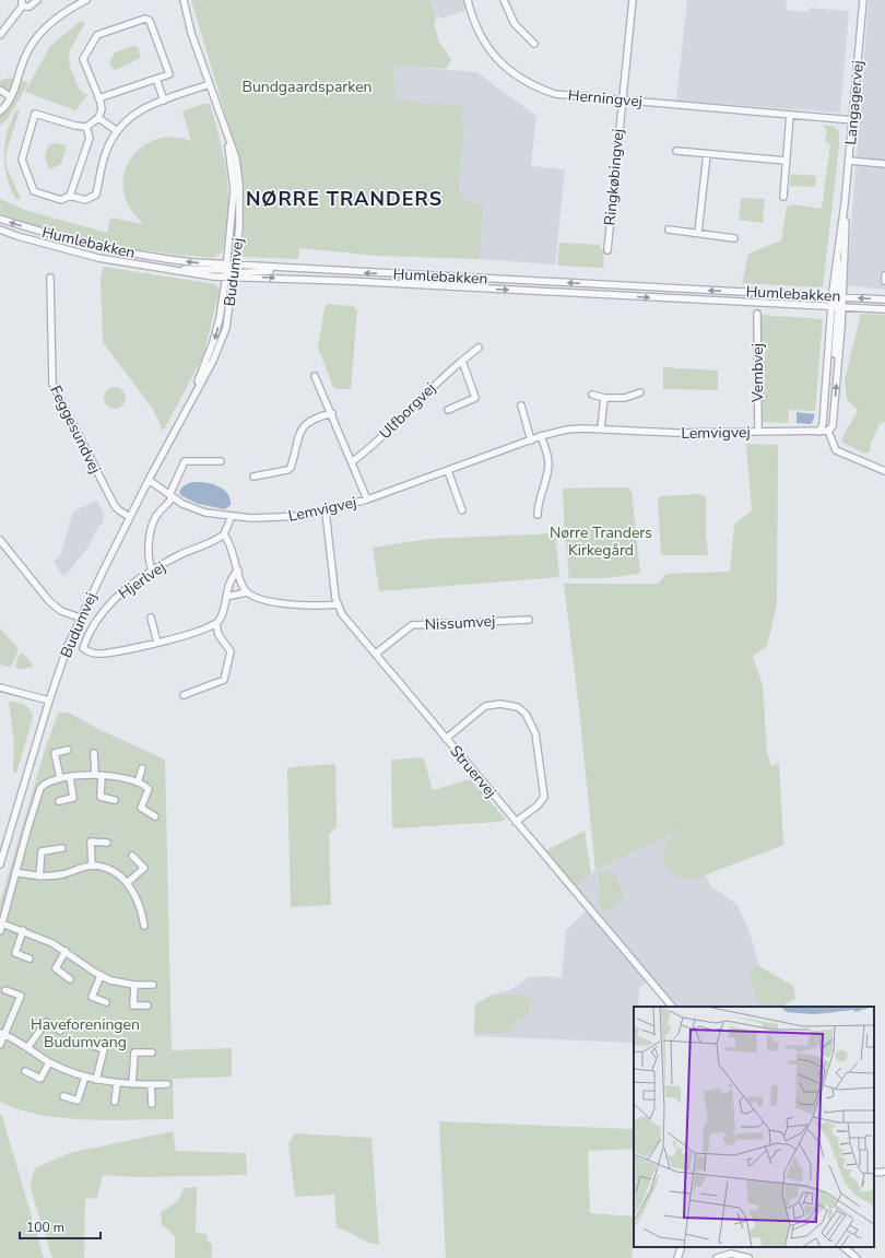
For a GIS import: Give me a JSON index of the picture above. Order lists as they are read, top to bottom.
{
  "streets": {
    "street": [
      "Herningvej",
      "Langagervej",
      "Ringkøbingvej",
      "Humlebakken",
      "Budumvej",
      "Vembvej",
      "Ulfborgvej",
      "Feggesundvej",
      "Lemvigvej",
      "Hjerlvej",
      "Nissumvej",
      "Struervej"
    ]
  },
  "crossings": [
    ["Herningvej", "Langagervej"],
    ["Herningvej", "Ringkøbingvej"],
    ["Langagervej", "Humlebakken"],
    ["Langagervej", "Lemvigvej"],
    ["Humlebakken", "Budumvej"],
    ["Budumvej", "Feggesundvej"],
    ["Budumvej", "Lemvigvej"],
    ["Vembvej", "Lemvigvej"],
    ["Lemvigvej", "Struervej"],
    ["Nissumvej", "Struervej"]
  ],
  "districts": ["NØRRE TRANDERS"],
  "parks": ["Bundgaardsparken", "Nørre Tranders Kirkegård", "Haveforeningen Budumvang"],
  "scale_bar": "100 m"
}
